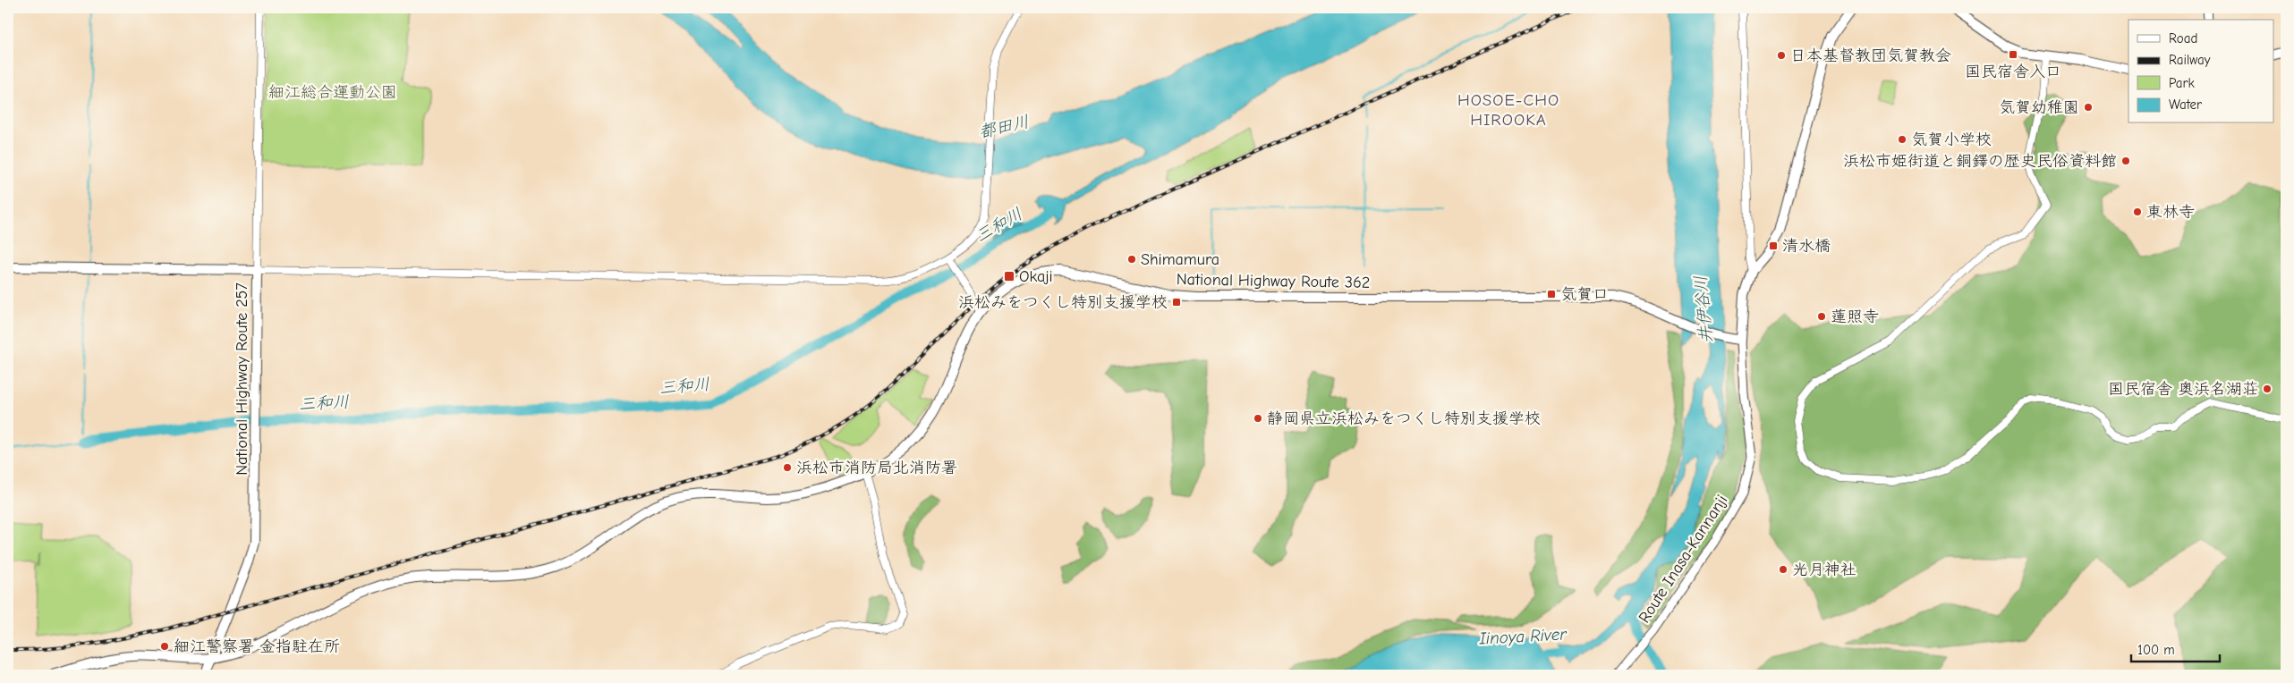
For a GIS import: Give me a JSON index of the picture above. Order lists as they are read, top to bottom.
{
  "streets": {
    "highway": ["National Highway Route 362", "National Highway Route 257"],
    "main road": ["Route Inasa-Kannanji"]
  },
  "crossings": [
    ["National Highway Route 362", "National Highway Route 257"],
    ["National Highway Route 362", "Route Inasa-Kannanji"]
  ],
  "districts": ["HOSOE-CHO HIROOKA"],
  "water": [
    "都田川",
    "三和川",
    "井伊谷川",
    "Iinoya River"
  ],
  "parks": ["細江総合運動公園"],
  "places": {
    "transit": [
      "国民宿舎入口",
      "清水橋",
      "Okaji",
      "気賀口",
      "浜松みをつくし特別支援学校"
    ],
    "other": [
      "日本基督教団気賀教会",
      "気賀幼稚園",
      "気賀小学校",
      "浜松市姫街道と銅鐸の歴史民俗資料館",
      "東林寺",
      "Shimamura",
      "蓮照寺",
      "国民宿舎 奥浜名湖荘",
      "静岡県立浜松みをつくし特別支援学校",
      "浜松市消防局北消防署",
      "光月神社",
      "細江警察署 金指駐在所"
    ]
  },
  "legend": [
    "Road",
    "Railway",
    "Park",
    "Water"
  ],
  "scale_bar": "100 m"
}
